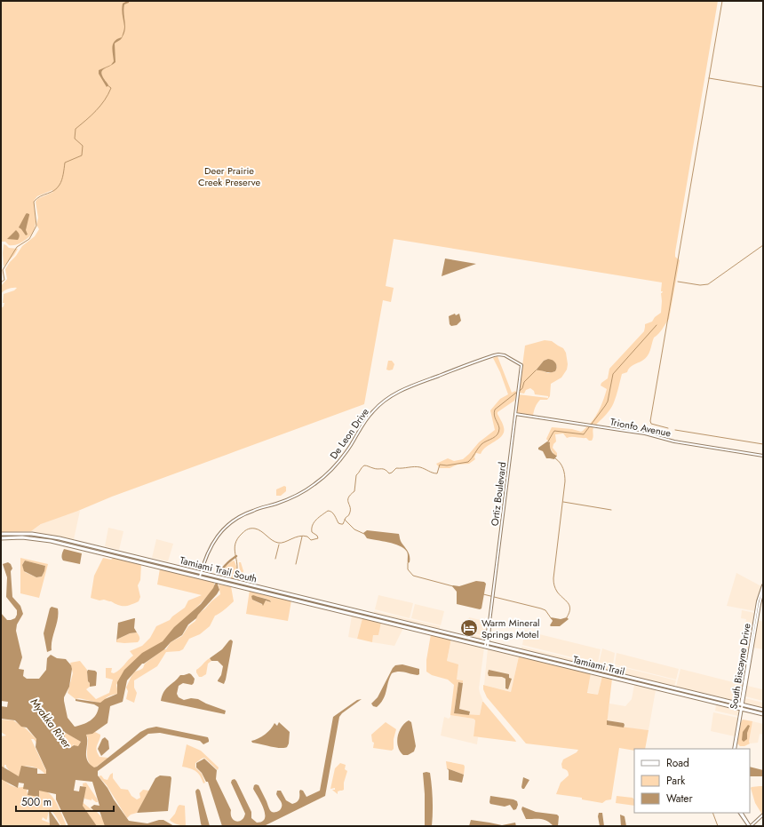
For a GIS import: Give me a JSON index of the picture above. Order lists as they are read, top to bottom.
{
  "streets": {
    "main road": ["Tamiami Trail South", "Tamiami Trail"],
    "street": [
      "Trionfo Avenue",
      "De Leon Drive",
      "Ortiz Boulevard",
      "South Biscayne Drive"
    ]
  },
  "crossings": [
    ["Trionfo Avenue", "Ortiz Boulevard"],
    ["De Leon Drive", "Ortiz Boulevard"],
    ["De Leon Drive", "Tamiami Trail South"],
    ["Ortiz Boulevard", "Tamiami Trail"],
    ["Tamiami Trail South", "Tamiami Trail"],
    ["Tamiami Trail", "South Biscayne Drive"]
  ],
  "water": ["Myakka River"],
  "parks": ["Deer Prairie Creek Preserve"],
  "places": {
    "hotel": ["Warm Mineral Springs Motel"]
  },
  "legend": ["Road", "Park", "Water"],
  "scale_bar": "500 m"
}
